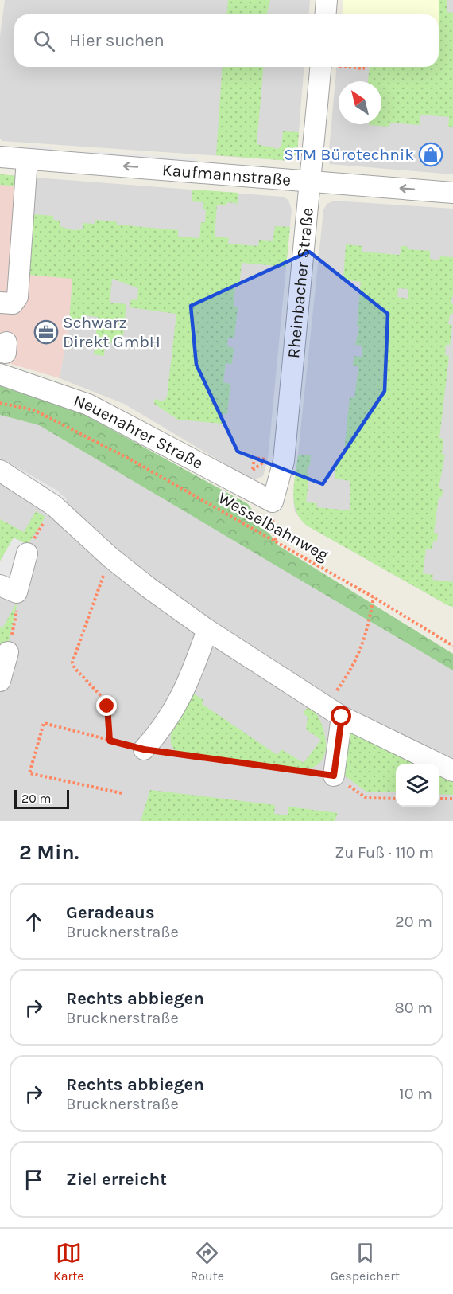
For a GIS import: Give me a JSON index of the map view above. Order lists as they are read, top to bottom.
{
  "streets": {
    "street": ["Kaufmannstraße", "Rheinbacher Straße", "Neuenahrer Straße"],
    "path": ["Wesselbahnweg"]
  },
  "crossings": [
    ["Kaufmannstraße", "Rheinbacher Straße"],
    ["Rheinbacher Straße", "Neuenahrer Straße"]
  ],
  "one_way": ["Kaufmannstraße"],
  "places": {
    "shop": ["STM Bürotechnik"],
    "office": ["Schwarz Direkt GmbH"]
  },
  "scale_bar": "20 m",
  "north": "top left",
  "page": {
    "search": "Hier suchen",
    "scale": "20 m",
    "heading": ["2 Min.", "Zu Fuß · 110 m"],
    "list": [
      ["Geradeaus", "Brucknerstraße", "20 m"],
      ["Rechts abbiegen", "Brucknerstraße", "80 m"],
      ["Rechts abbiegen", "Brucknerstraße", "10 m"],
      "Ziel erreicht"
    ],
    "nav": ["Karte", "Route", "Gespeichert"]
  }
}
